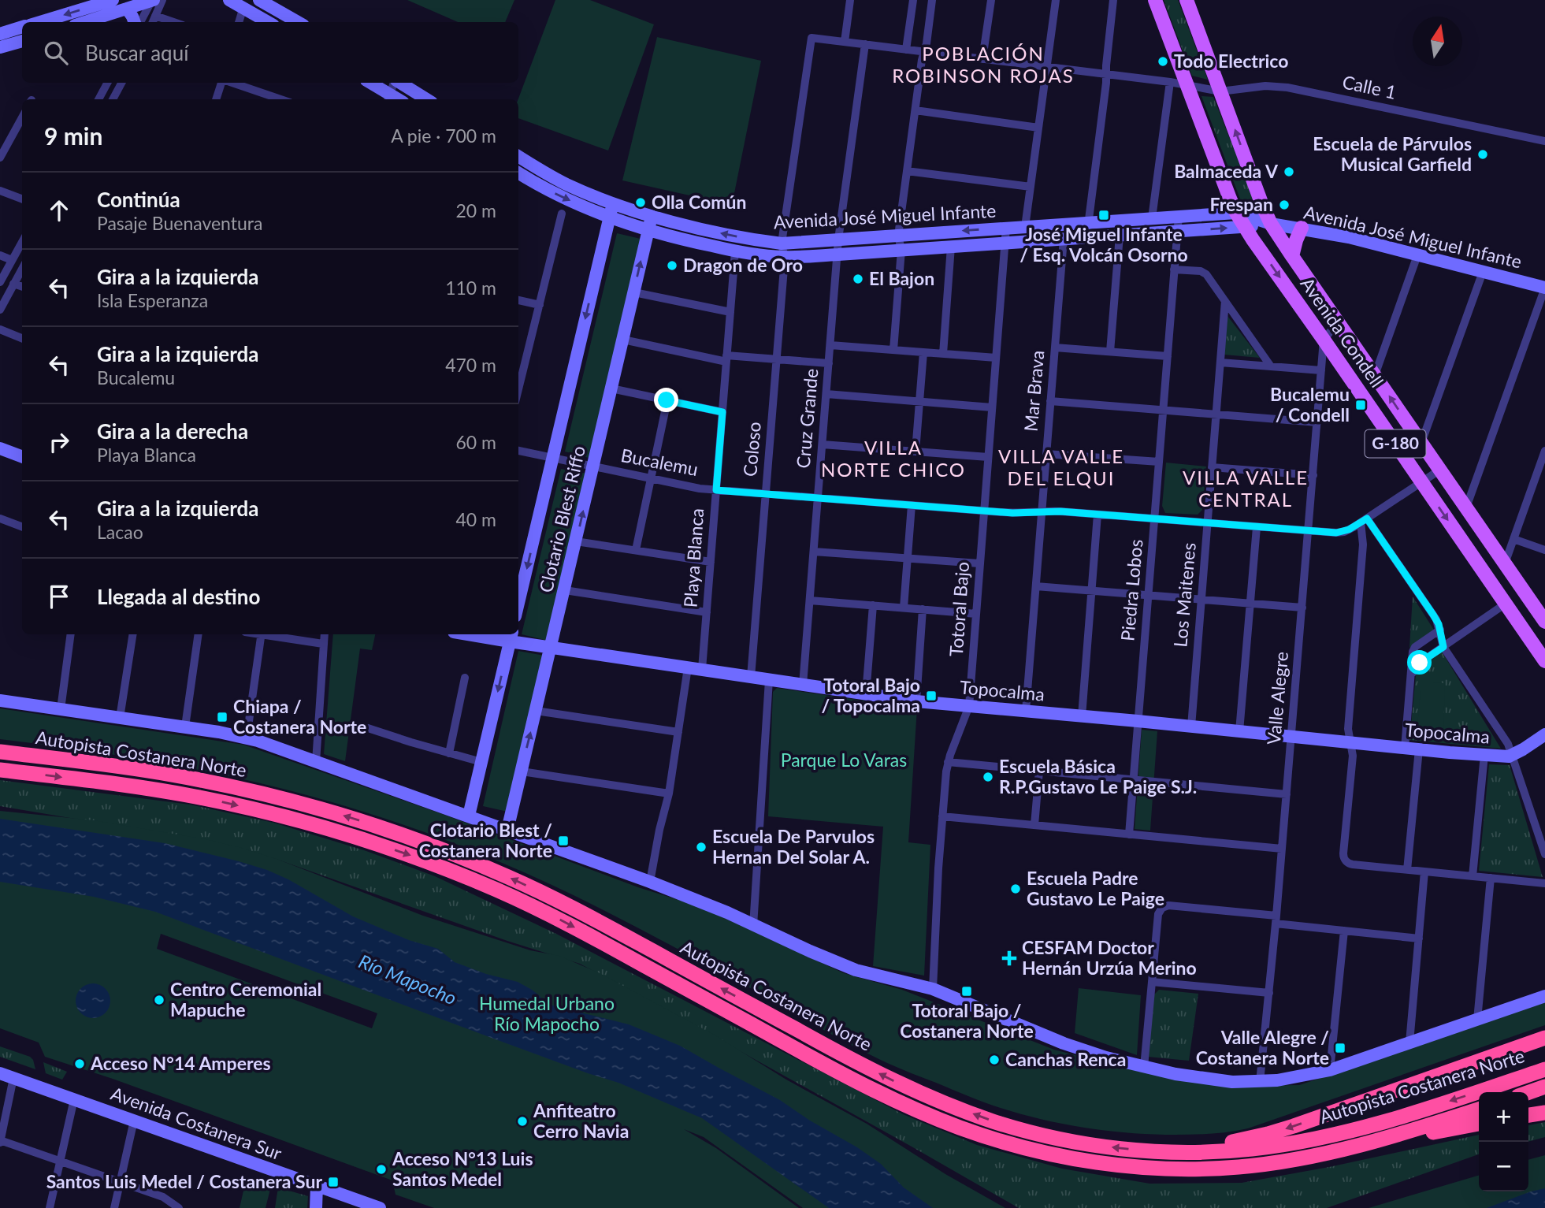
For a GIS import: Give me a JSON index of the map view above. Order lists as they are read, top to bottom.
{
  "streets": {
    "highway": ["Autopista Costanera Norte"],
    "main road": ["Avenida Condell", "G-180"],
    "street": [
      "Calle 1",
      "Avenida José Miguel Infante",
      "Mar Brava",
      "Cruz Grande",
      "Coloso",
      "Bucalemu",
      "Clotario Blest Riffo",
      "Playa Blanca",
      "Piedra Lobos",
      "Los Maitenes",
      "Totoral Bajo",
      "Topocalma",
      "Valle Alegre",
      "Avenida Costanera Sur"
    ]
  },
  "crossings": [
    ["Calle 1", "Avenida José Miguel Infante"],
    ["Calle 1", "Avenida Condell"],
    ["Calle 1", "Cruz Grande"],
    ["Calle 1", "Coloso"],
    ["Avenida José Miguel Infante", "Avenida Condell"],
    ["Avenida José Miguel Infante", "Mar Brava"],
    ["Avenida José Miguel Infante", "Cruz Grande"],
    ["Avenida José Miguel Infante", "Coloso"],
    ["Avenida José Miguel Infante", "Clotario Blest Riffo"],
    ["Avenida José Miguel Infante", "Playa Blanca"],
    ["Avenida José Miguel Infante", "Piedra Lobos"],
    ["Avenida José Miguel Infante", "Totoral Bajo"],
    ["Avenida Condell", "Bucalemu"],
    ["Avenida Condell", "Valle Alegre"],
    ["Mar Brava", "Bucalemu"],
    ["Mar Brava", "Topocalma"],
    ["Cruz Grande", "Bucalemu"],
    ["Cruz Grande", "Topocalma"],
    ["Coloso", "Bucalemu"],
    ["Coloso", "Topocalma"],
    ["Bucalemu", "Clotario Blest Riffo"],
    ["Bucalemu", "Playa Blanca"],
    ["Bucalemu", "Piedra Lobos"],
    ["Bucalemu", "Los Maitenes"],
    ["Bucalemu", "Totoral Bajo"],
    ["Bucalemu", "Valle Alegre"],
    ["Clotario Blest Riffo", "Topocalma"],
    ["Playa Blanca", "Topocalma"],
    ["Piedra Lobos", "Topocalma"],
    ["Los Maitenes", "Topocalma"],
    ["Totoral Bajo", "Topocalma"],
    ["Topocalma", "Valle Alegre"]
  ],
  "districts": [
    "POBLACIÓN ROBINSON ROJAS",
    "VILLA NORTE CHICO",
    "VILLA VALLE DEL ELQUI",
    "VILLA VALLE CENTRAL"
  ],
  "water": ["Río Mapocho"],
  "parks": ["Parque Lo Varas", "Humedal Urbano Río Mapocho"],
  "places": {
    "other": [
      "Todo Electrico",
      "Escuela de Párvulos Musical Garfield",
      "Balmaceda V",
      "Olla Común",
      "Frespan",
      "Dragon de Oro",
      "El Bajon",
      "Escuela Básica R.P.Gustavo Le Paige S.J.",
      "Escuela De Parvulos Hernan Del Solar A.",
      "Escuela Padre Gustavo Le Paige",
      "Centro Ceremonial Mapuche",
      "Canchas Renca",
      "Acceso N°14 Amperes",
      "Anfiteatro Cerro Navia",
      "Acceso N°13 Luis Santos Medel"
    ],
    "transit": [
      "José Miguel Infante / Esq. Volcán Osorno",
      "Bucalemu / Condell",
      "Totoral Bajo / Topocalma",
      "Chiapa / Costanera Norte",
      "Clotario Blest / Costanera Norte",
      "Totoral Bajo / Costanera Norte",
      "Valle Alegre / Costanera Norte",
      "Santos Luis Medel / Costanera Sur"
    ],
    "health": ["CESFAM Doctor Hernán Urzúa Merino"]
  },
  "north": "top",
  "page": {
    "search": "Buscar aquí",
    "heading": ["9 min", "A pie · 700 m"],
    "list": [
      ["Continúa", "Pasaje Buenaventura", "20 m"],
      ["Gira a la izquierda", "Isla Esperanza", "110 m"],
      ["Gira a la izquierda", "Bucalemu", "470 m"],
      ["Gira a la derecha", "Playa Blanca", "60 m"],
      ["Gira a la izquierda", "Lacao", "40 m"],
      "Llegada al destino"
    ],
    "map_buttons": ["+", "−"]
  }
}
